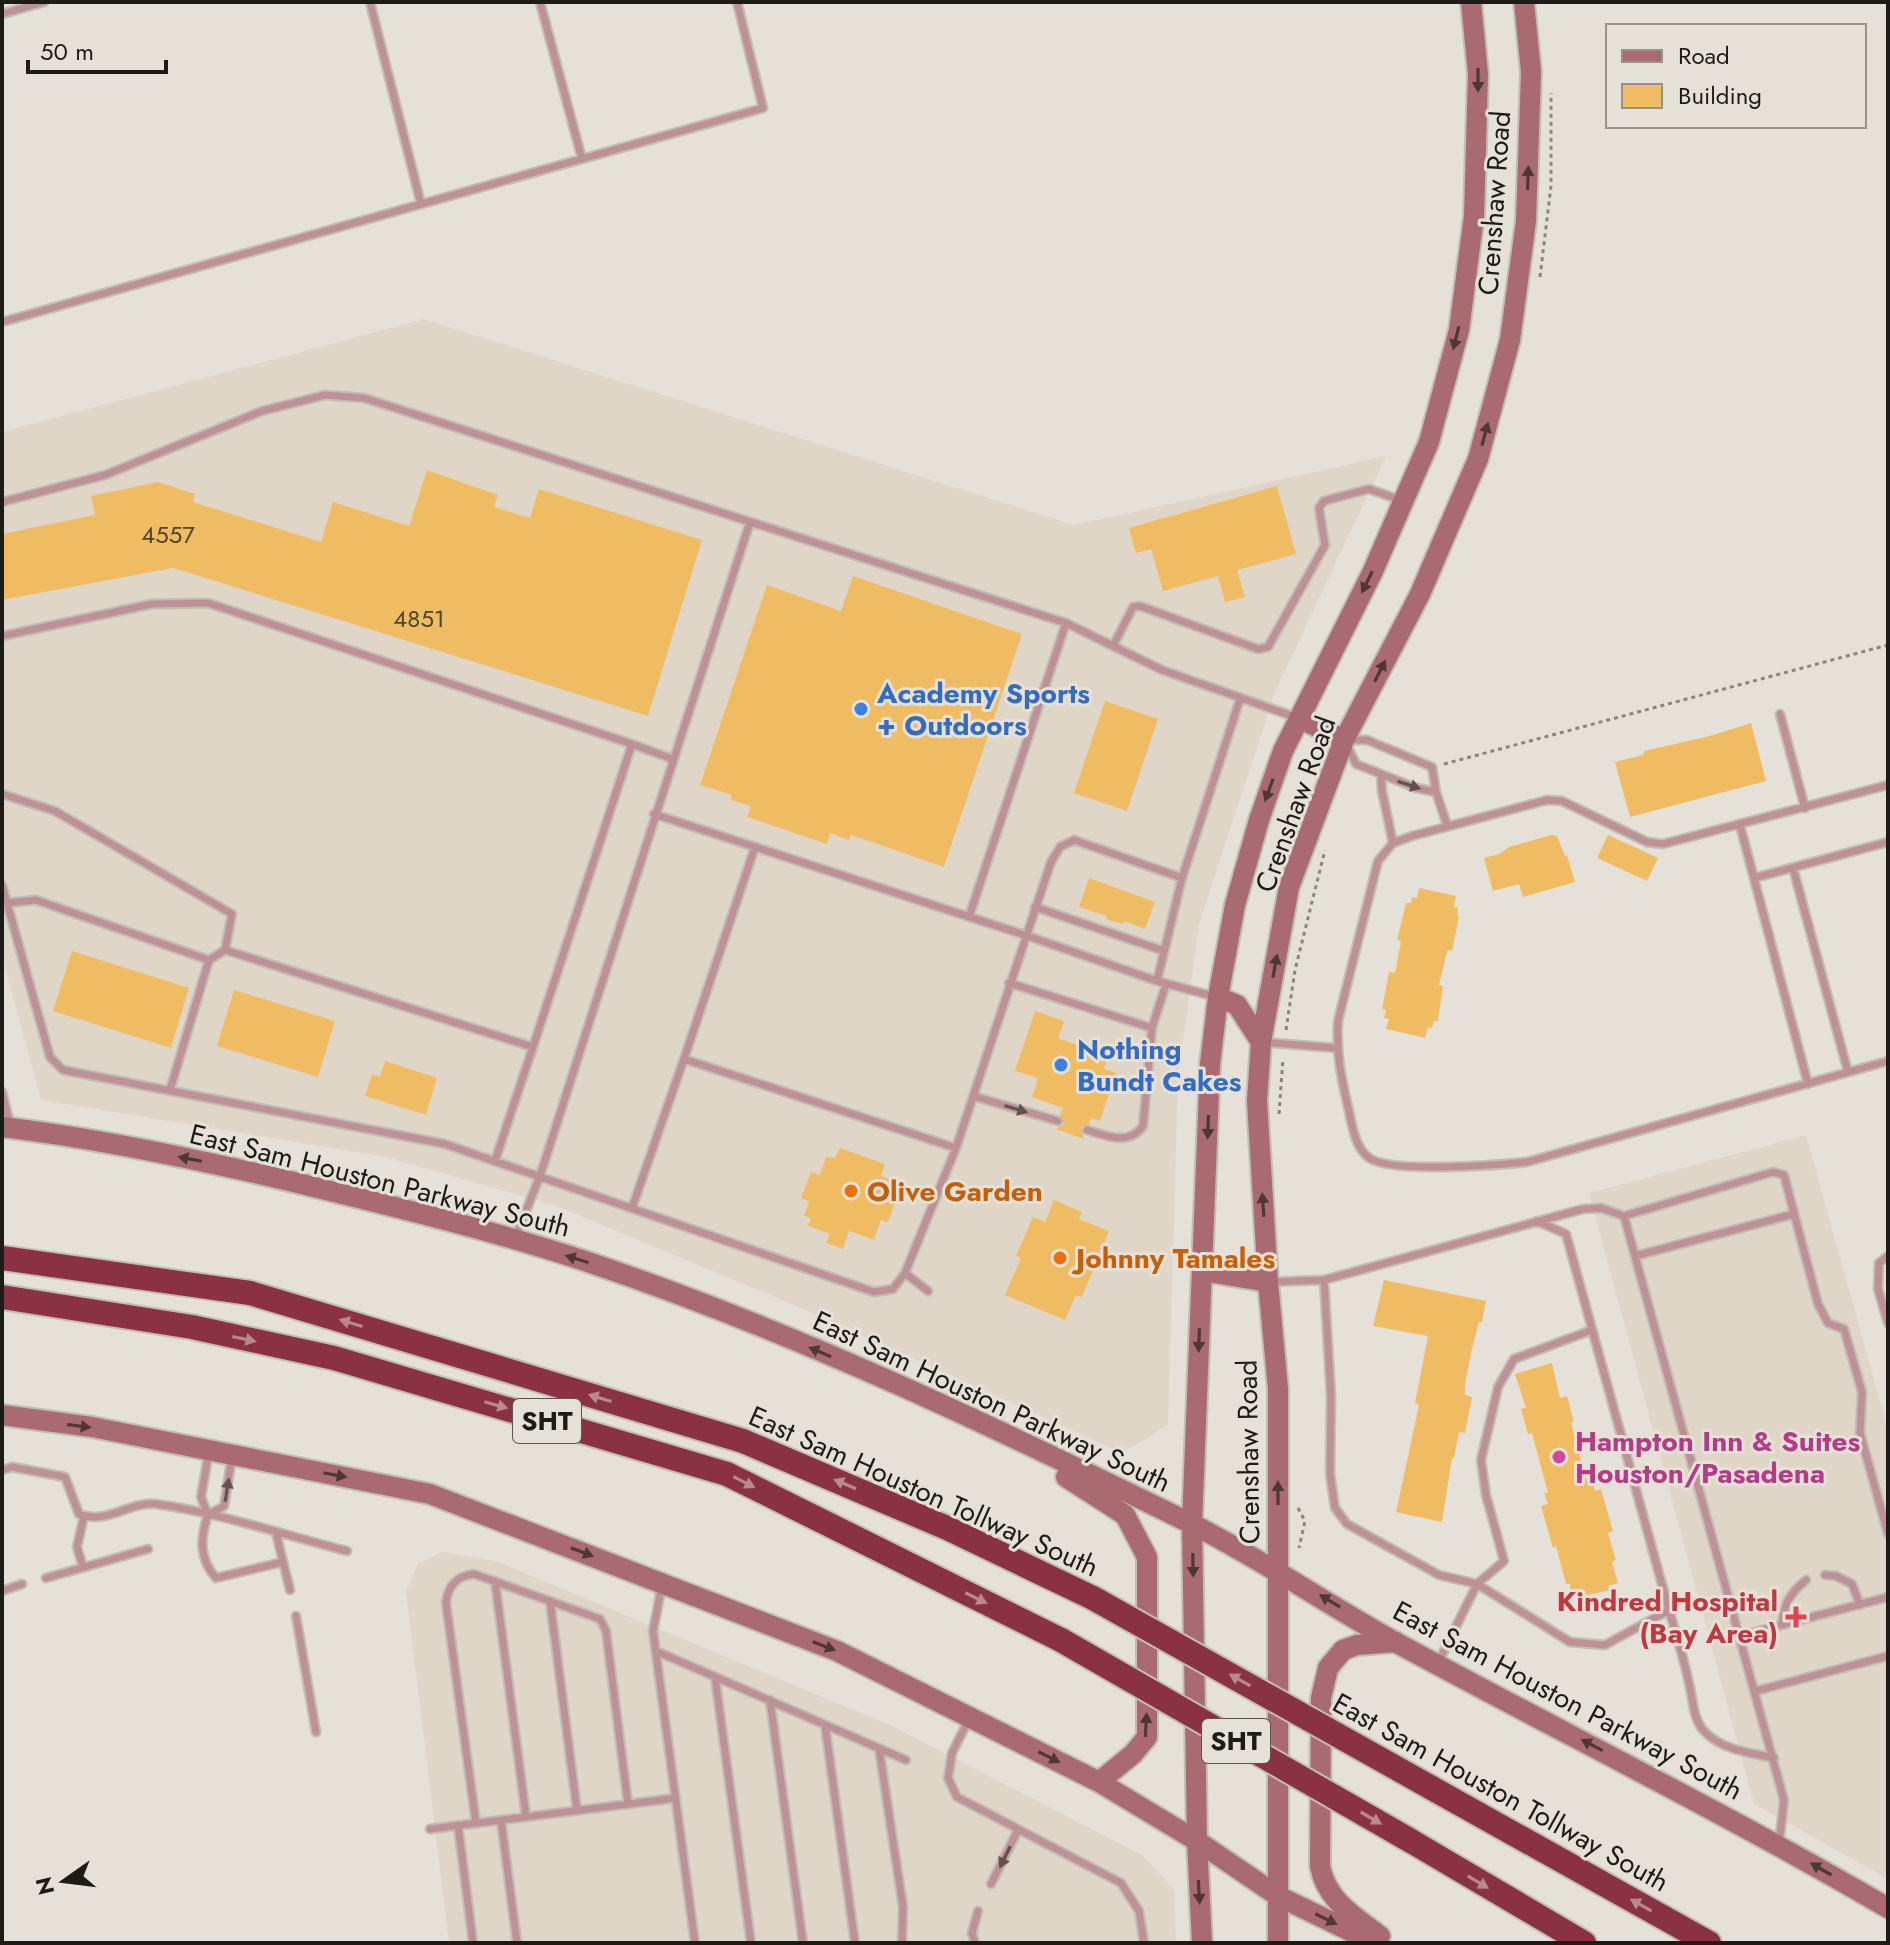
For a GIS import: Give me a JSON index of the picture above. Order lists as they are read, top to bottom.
{
  "streets": {
    "highway": ["SHT", "East Sam Houston Tollway South"],
    "main road": ["Crenshaw Road", "East Sam Houston Parkway South"]
  },
  "crossings": [
    ["Crenshaw Road", "East Sam Houston Parkway South"]
  ],
  "one_way": ["East Sam Houston Parkway South"],
  "places": {
    "other": [
      "Academy Sports + Outdoors",
      "Nothing Bundt Cakes",
      "Olive Garden",
      "Johnny Tamales",
      "Hampton Inn & Suites Houston/Pasadena"
    ],
    "health": ["Kindred Hospital (Bay Area)"]
  },
  "house_numbers": ["4557", "4851"],
  "legend": ["Road", "Building"],
  "scale_bar": "50 m",
  "north": "left"
}
